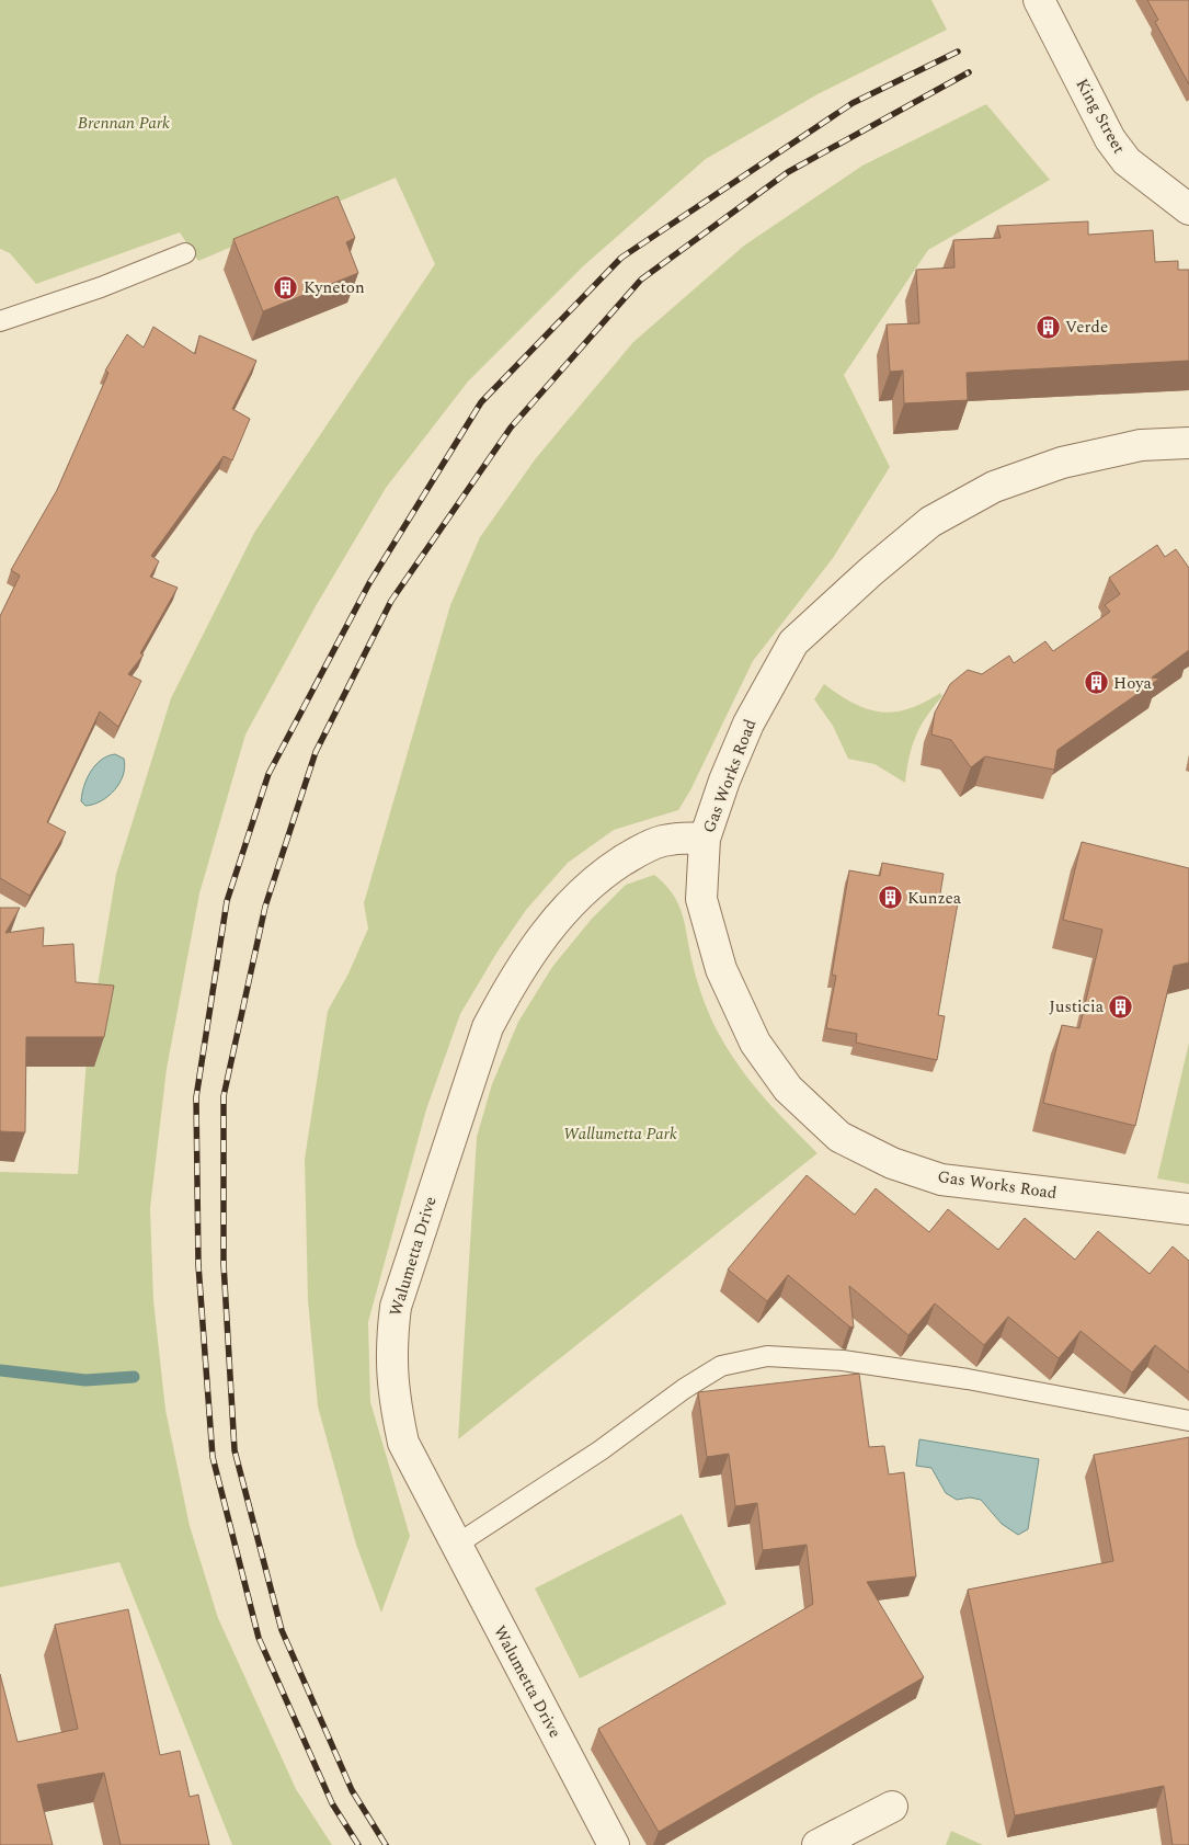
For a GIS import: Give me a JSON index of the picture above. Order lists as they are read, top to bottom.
{
  "streets": {
    "street": ["King Street", "Gas Works Road", "Walumetta Drive"]
  },
  "crossings": [
    ["Gas Works Road", "Walumetta Drive"]
  ],
  "parks": ["Brennan Park", "Wallumetta Park"],
  "places": {
    "building": [
      "Kyneton",
      "Verde",
      "Hoya",
      "Kunzea",
      "Justicia"
    ]
  }
}
